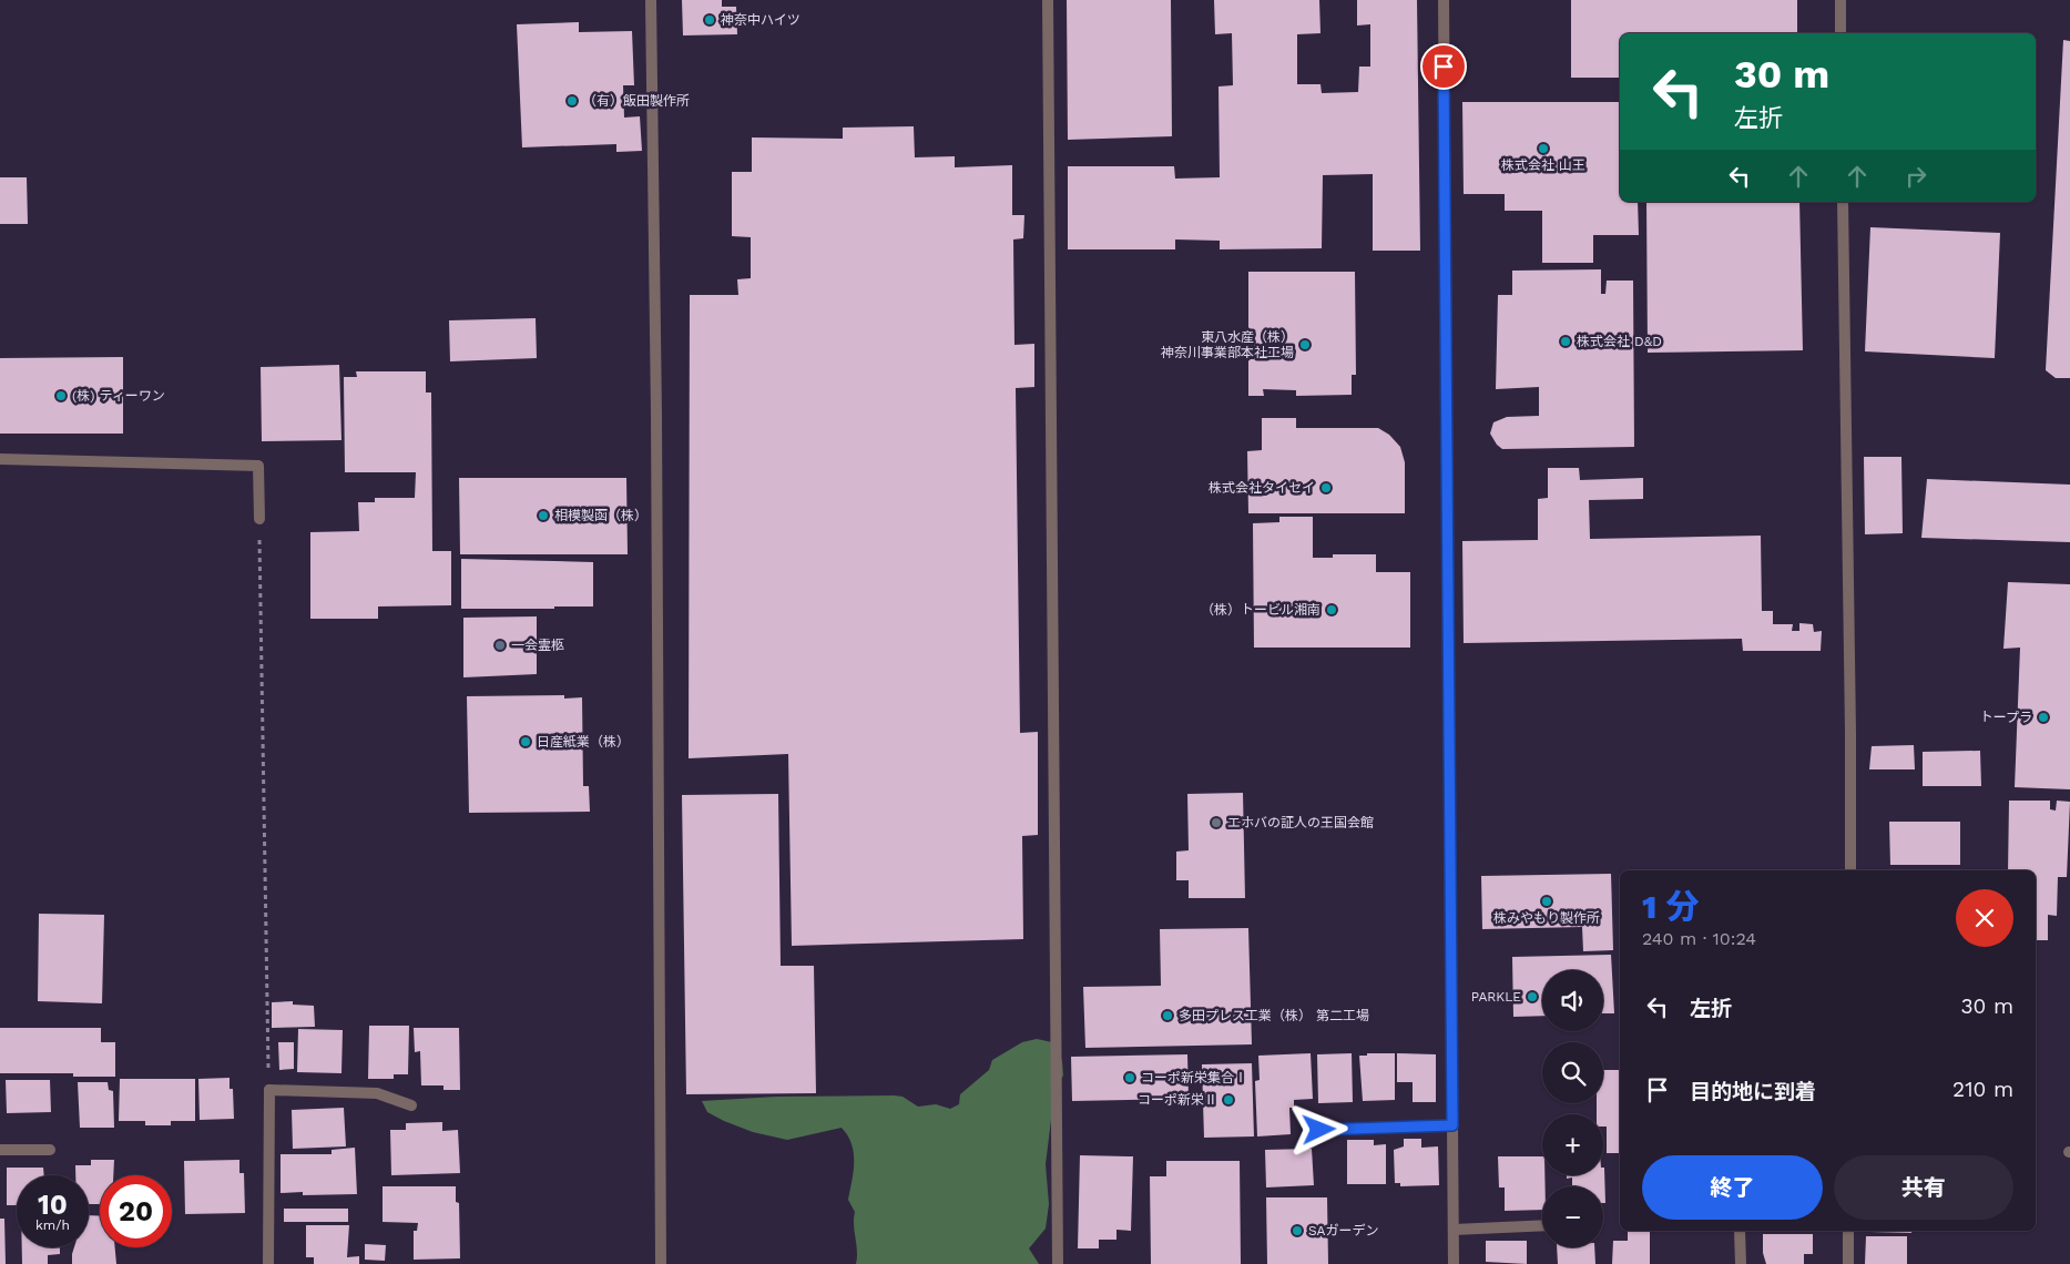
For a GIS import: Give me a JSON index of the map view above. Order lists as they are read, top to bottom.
{
  "places": [
    "神奈中ハイツ",
    "（有）飯田製作所",
    "株式会社 山王",
    "株式会社 D&D",
    "東八水産（株） 神奈川事業部本社工場",
    "(株) ティーワン",
    "株式会社タイセイ",
    "相模製函（株）",
    "（株）トービル湘南",
    "一会霊柩",
    "トープラ",
    "日産紙業（株）",
    "エホバの証人の王国会館",
    "株みやもり製作所",
    "PARKLE",
    "多田プレス工業（株） 第二工場",
    "コーポ新栄集合Ⅰ",
    "コーポ新栄Ⅱ",
    "SAガーデン"
  ],
  "page": {
    "turn": ["30 m", "左折"],
    "heading": ["1 分", "240 m · 10:24"],
    "list": [
      {
        "name": "左折",
        "value": "30 m"
      },
      {
        "name": "目的地に到着",
        "value": "210 m"
      }
    ],
    "map_buttons": ["+", "−"],
    "buttons": ["終了", "共有"],
    "speed": "10 km/h",
    "limit": "20"
  }
}
